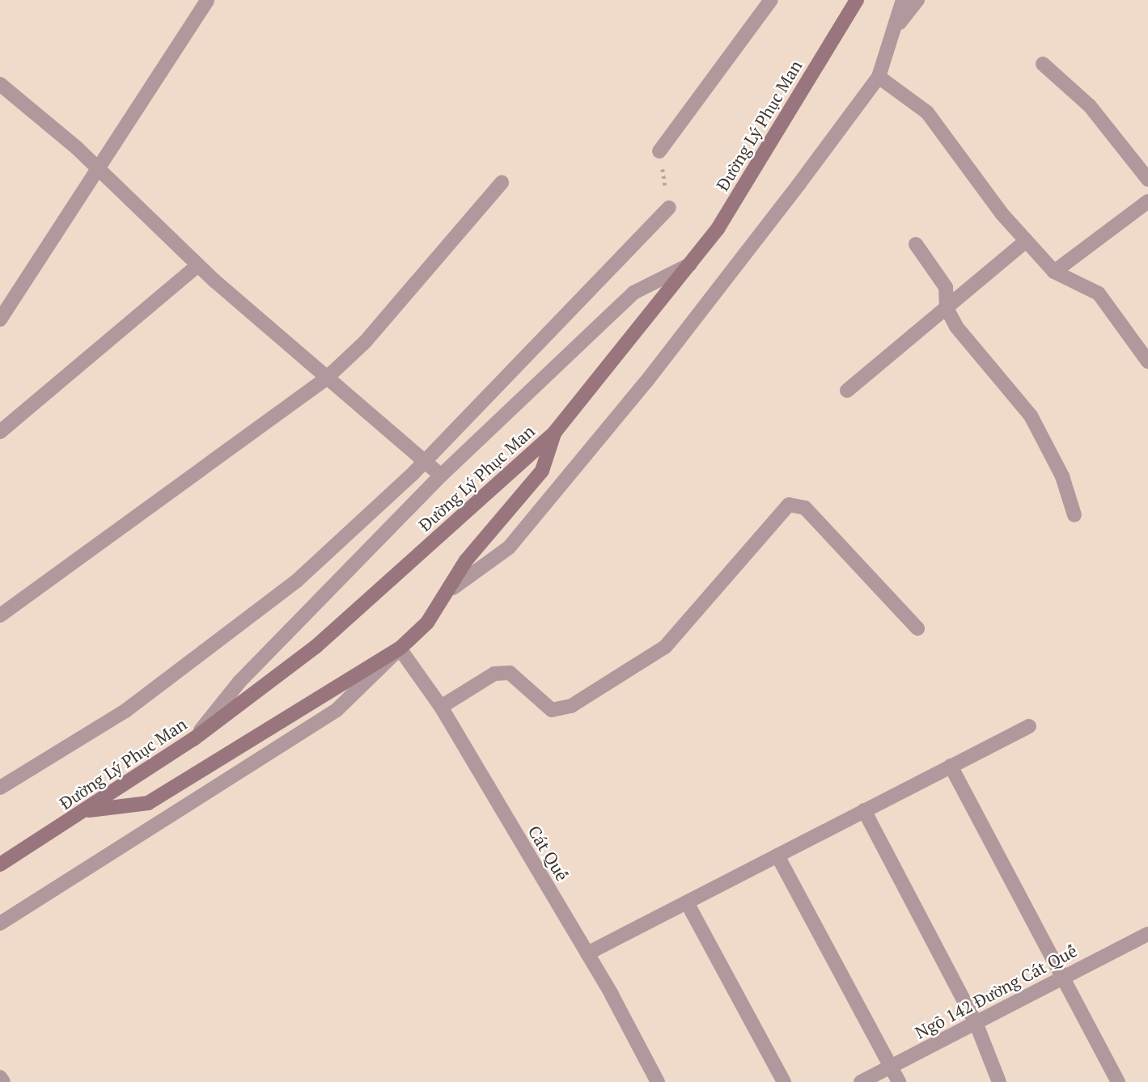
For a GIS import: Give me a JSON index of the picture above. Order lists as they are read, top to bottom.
{
  "streets": {
    "main road": ["Đường Lý Phục Man"],
    "street": ["Cát Quế", "Ngõ 142 Đường Cát Quế"]
  }
}
